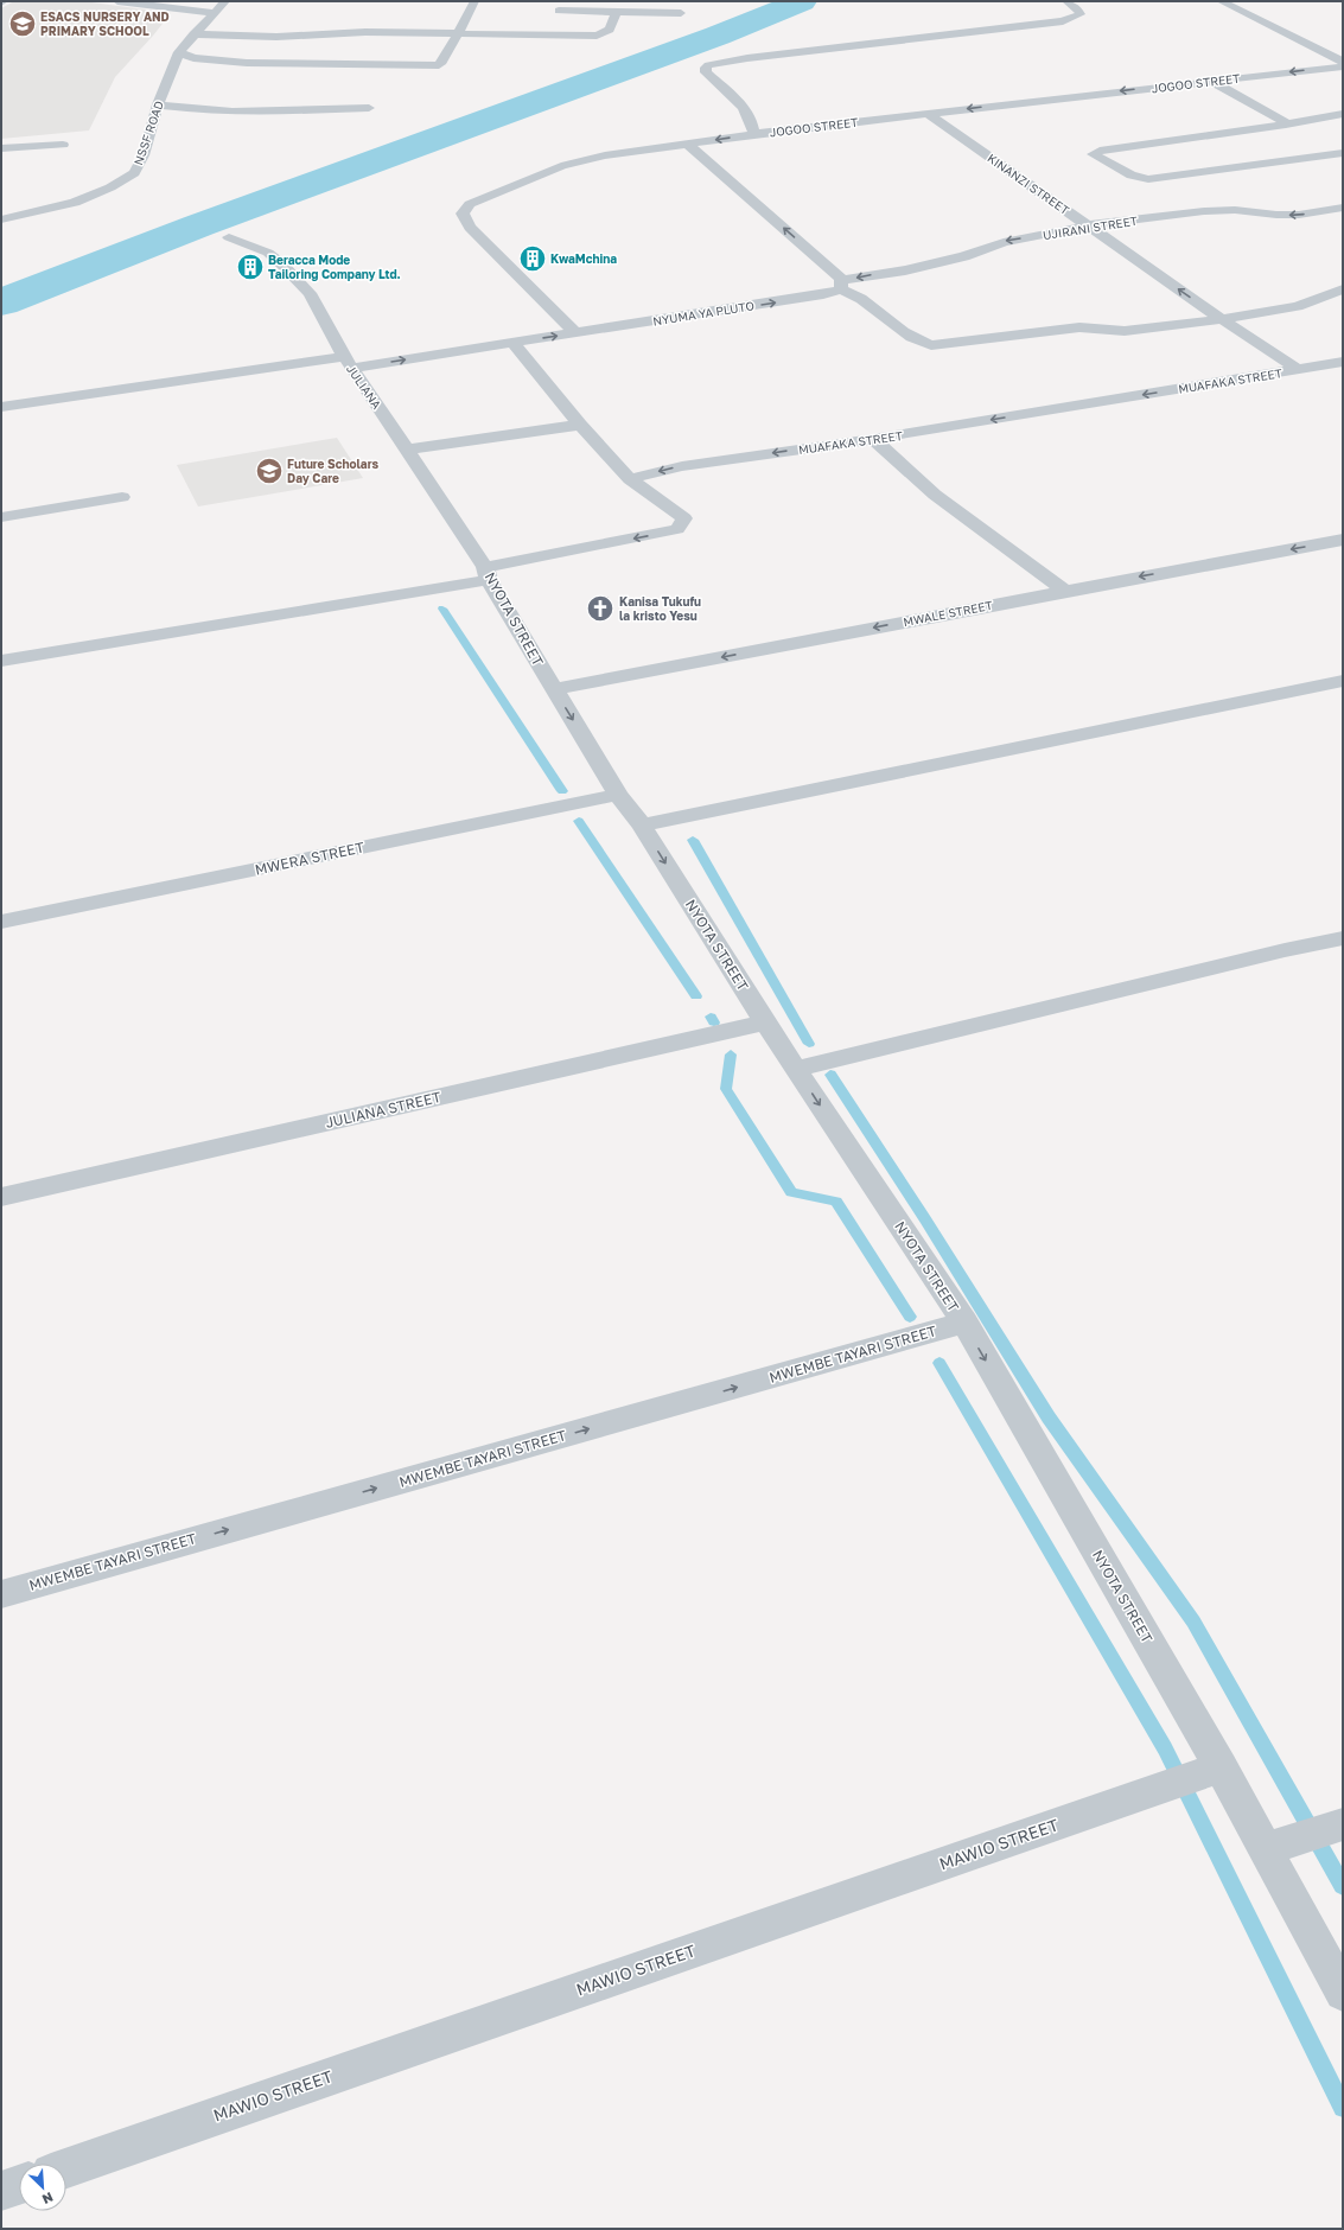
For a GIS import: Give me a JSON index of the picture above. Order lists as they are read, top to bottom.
{
  "streets": {
    "street": [
      "JOGOO STREET",
      "NSSF ROAD",
      "KINANZI STREET",
      "UJIRANI STREET",
      "NYUMA YA PLUTO",
      "MUAFAKA STREET",
      "JULIANA",
      "MWALE STREET",
      "NYOTA STREET",
      "MWERA STREET",
      "JULIANA STREET",
      "MWEMBE TAYARI STREET",
      "MAWIO STREET"
    ]
  },
  "crossings": [
    ["JOGOO STREET", "KINANZI STREET"],
    ["JOGOO STREET", "NYUMA YA PLUTO"],
    ["KINANZI STREET", "UJIRANI STREET"],
    ["KINANZI STREET", "MUAFAKA STREET"],
    ["UJIRANI STREET", "NYUMA YA PLUTO"],
    ["NYUMA YA PLUTO", "JULIANA"],
    ["JULIANA", "NYOTA STREET"],
    ["MWALE STREET", "NYOTA STREET"],
    ["NYOTA STREET", "MWERA STREET"],
    ["NYOTA STREET", "JULIANA STREET"],
    ["NYOTA STREET", "MWEMBE TAYARI STREET"],
    ["NYOTA STREET", "MAWIO STREET"]
  ],
  "one_way": ["NYOTA STREET", "MWEMBE TAYARI STREET"],
  "places": {
    "school or university": ["ESACS NURSERY AND PRIMARY SCHOOL", "Future Scholars Day Care"],
    "building": ["KwaMchina", "Beracca Mode Tailoring Company Ltd."],
    "church": ["Kanisa Tukufu la kristo Yesu"]
  },
  "north": "bottom right"
}
